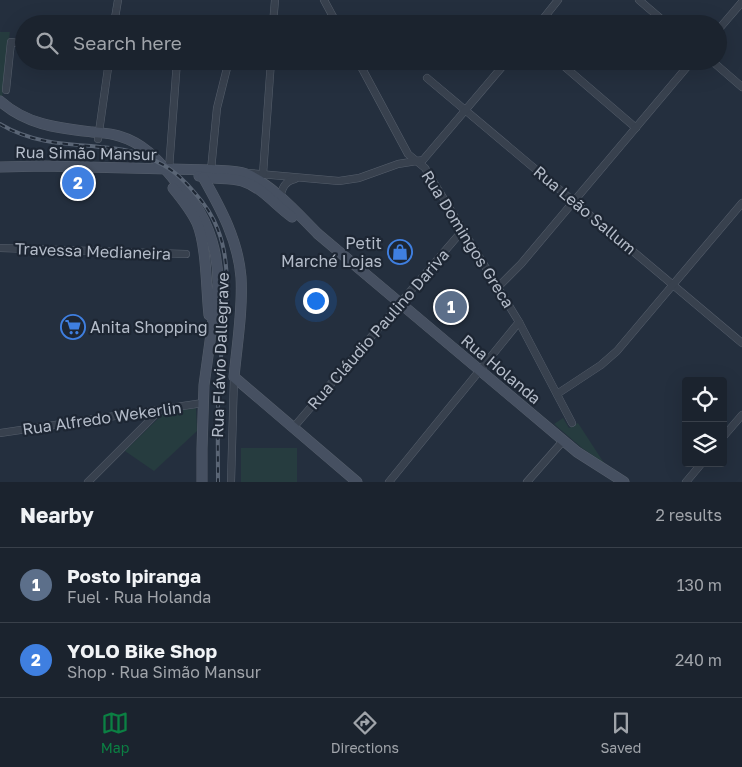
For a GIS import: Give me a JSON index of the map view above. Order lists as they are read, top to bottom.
{
  "streets": {
    "main road": ["Rua Simão Mansur", "Rua Flávio Dallegrave", "Rua Holanda"],
    "street": [
      "Rua Leão Sallum",
      "Rua Domingos Greca",
      "Travessa Medianeira",
      "Rua Cláudio Paulino Dariva",
      "Rua Alfredo Wekerlin"
    ]
  },
  "crossings": [
    ["Rua Simão Mansur", "Rua Domingos Greca"],
    ["Rua Simão Mansur", "Rua Flávio Dallegrave"],
    ["Rua Simão Mansur", "Rua Holanda"],
    ["Rua Domingos Greca", "Rua Cláudio Paulino Dariva"],
    ["Rua Cláudio Paulino Dariva", "Rua Holanda"],
    ["Rua Flávio Dallegrave", "Rua Alfredo Wekerlin"]
  ],
  "places": {
    "shop": ["Petit Marché Lojas"],
    "supermarket": ["Anita Shopping"]
  },
  "page": {
    "search": "Search here",
    "pins": ["2", "1"],
    "heading": ["Nearby", "2 results"],
    "list": [
      {
        "mark": "1",
        "name": "Posto Ipiranga",
        "note": "Fuel · Rua Holanda",
        "value": "130 m"
      },
      {
        "mark": "2",
        "name": "YOLO Bike Shop",
        "note": "Shop · Rua Simão Mansur",
        "value": "240 m"
      }
    ],
    "nav": ["Map", "Directions", "Saved"]
  }
}
